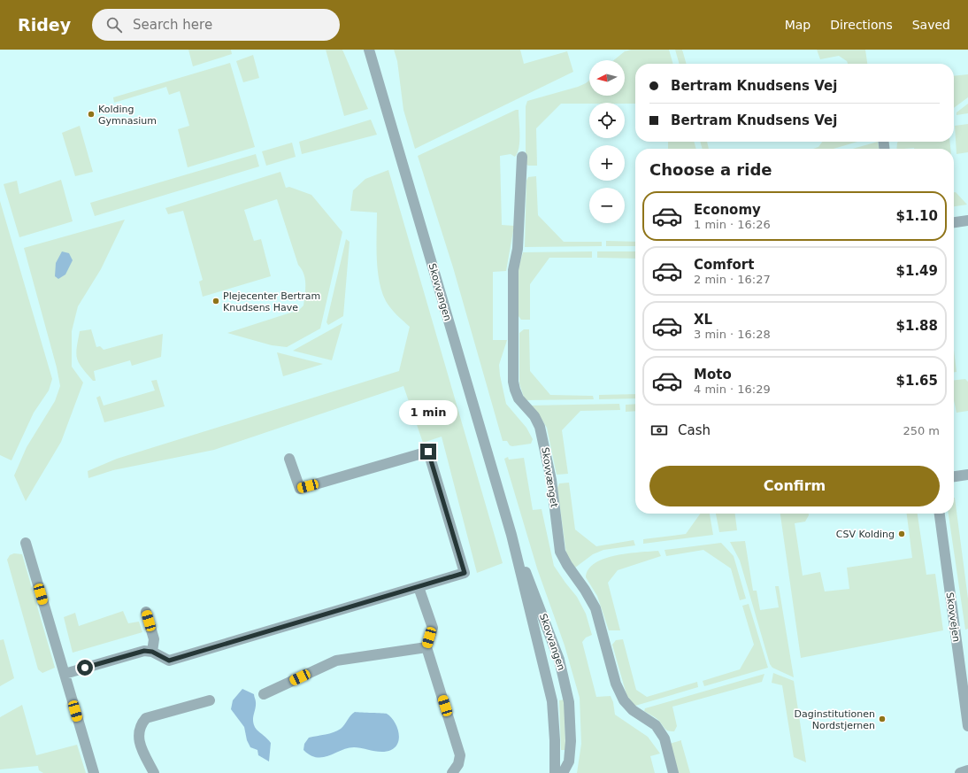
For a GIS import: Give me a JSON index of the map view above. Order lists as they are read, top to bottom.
{
  "streets": {
    "street": ["Skovvangen", "Skovvænget", "Skovvejen"]
  },
  "places": [
    "Kolding Gymnasium",
    "Plejecenter Bertram Knudsens Have",
    "CSV Kolding",
    "Daginstitutionen Nordstjernen"
  ],
  "north": "left",
  "page": {
    "header": "Ridey",
    "search": "Search here",
    "nav": ["Map", "Directions", "Saved"],
    "map_buttons": ["+", "−"],
    "banner": ["Bertram Knudsens Vej", "Bertram Knudsens Vej"],
    "heading": "Choose a ride",
    "list": [
      {
        "name": "Economy",
        "note": "1 min · 16:26",
        "value": "$1.10"
      },
      {
        "name": "Comfort",
        "note": "2 min · 16:27",
        "value": "$1.49"
      },
      {
        "name": "XL",
        "note": "3 min · 16:28",
        "value": "$1.88"
      },
      {
        "name": "Moto",
        "note": "4 min · 16:29",
        "value": "$1.65"
      }
    ],
    "bubble": "1 min",
    "pay": ["Cash", "250 m"],
    "buttons": "Confirm"
  }
}
